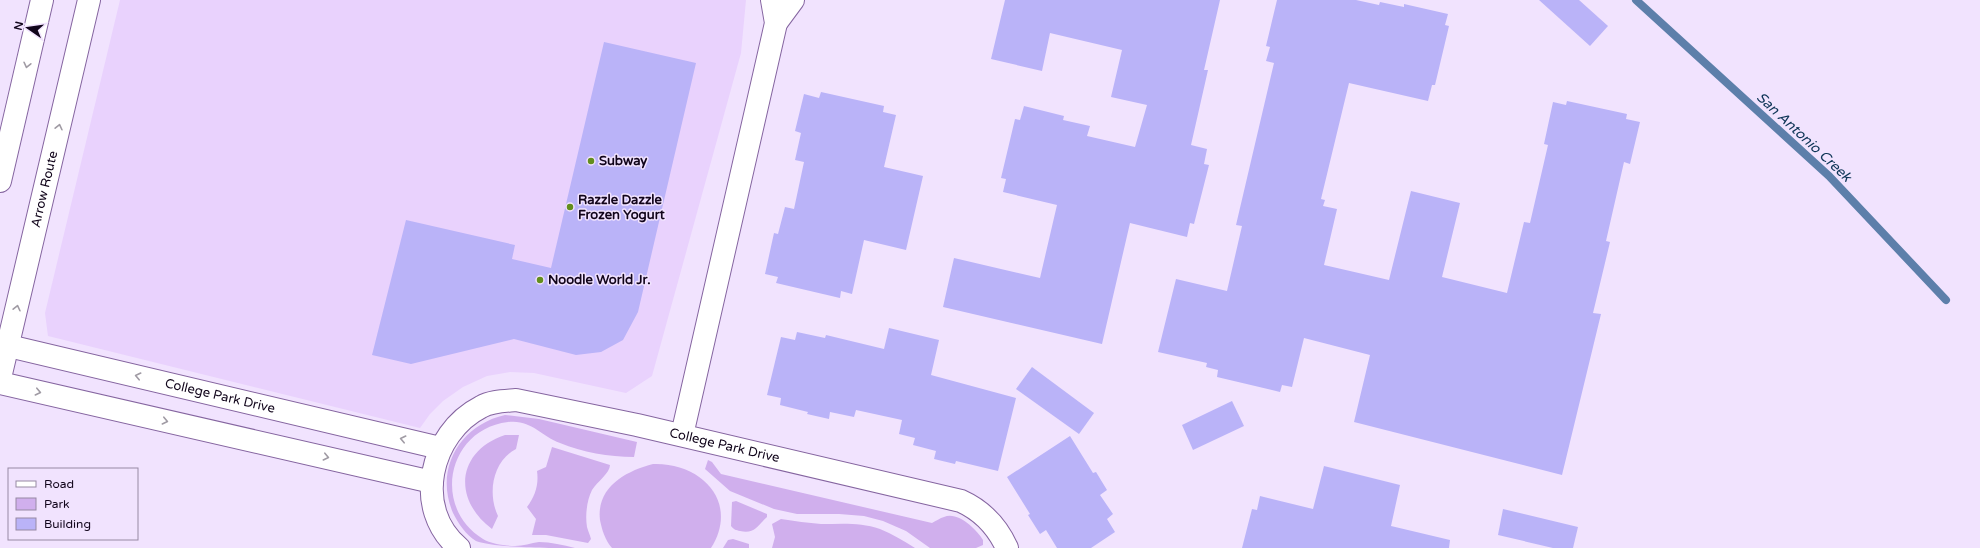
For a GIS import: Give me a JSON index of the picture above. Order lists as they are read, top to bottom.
{
  "streets": {
    "street": ["Arrow Route", "College Park Drive"]
  },
  "crossings": [
    ["Arrow Route", "College Park Drive"]
  ],
  "water": ["San Antonio Creek"],
  "places": ["Subway", "Razzle Dazzle Frozen Yogurt", "Noodle World Jr."],
  "legend": ["Road", "Park", "Building"],
  "north": "left"
}
